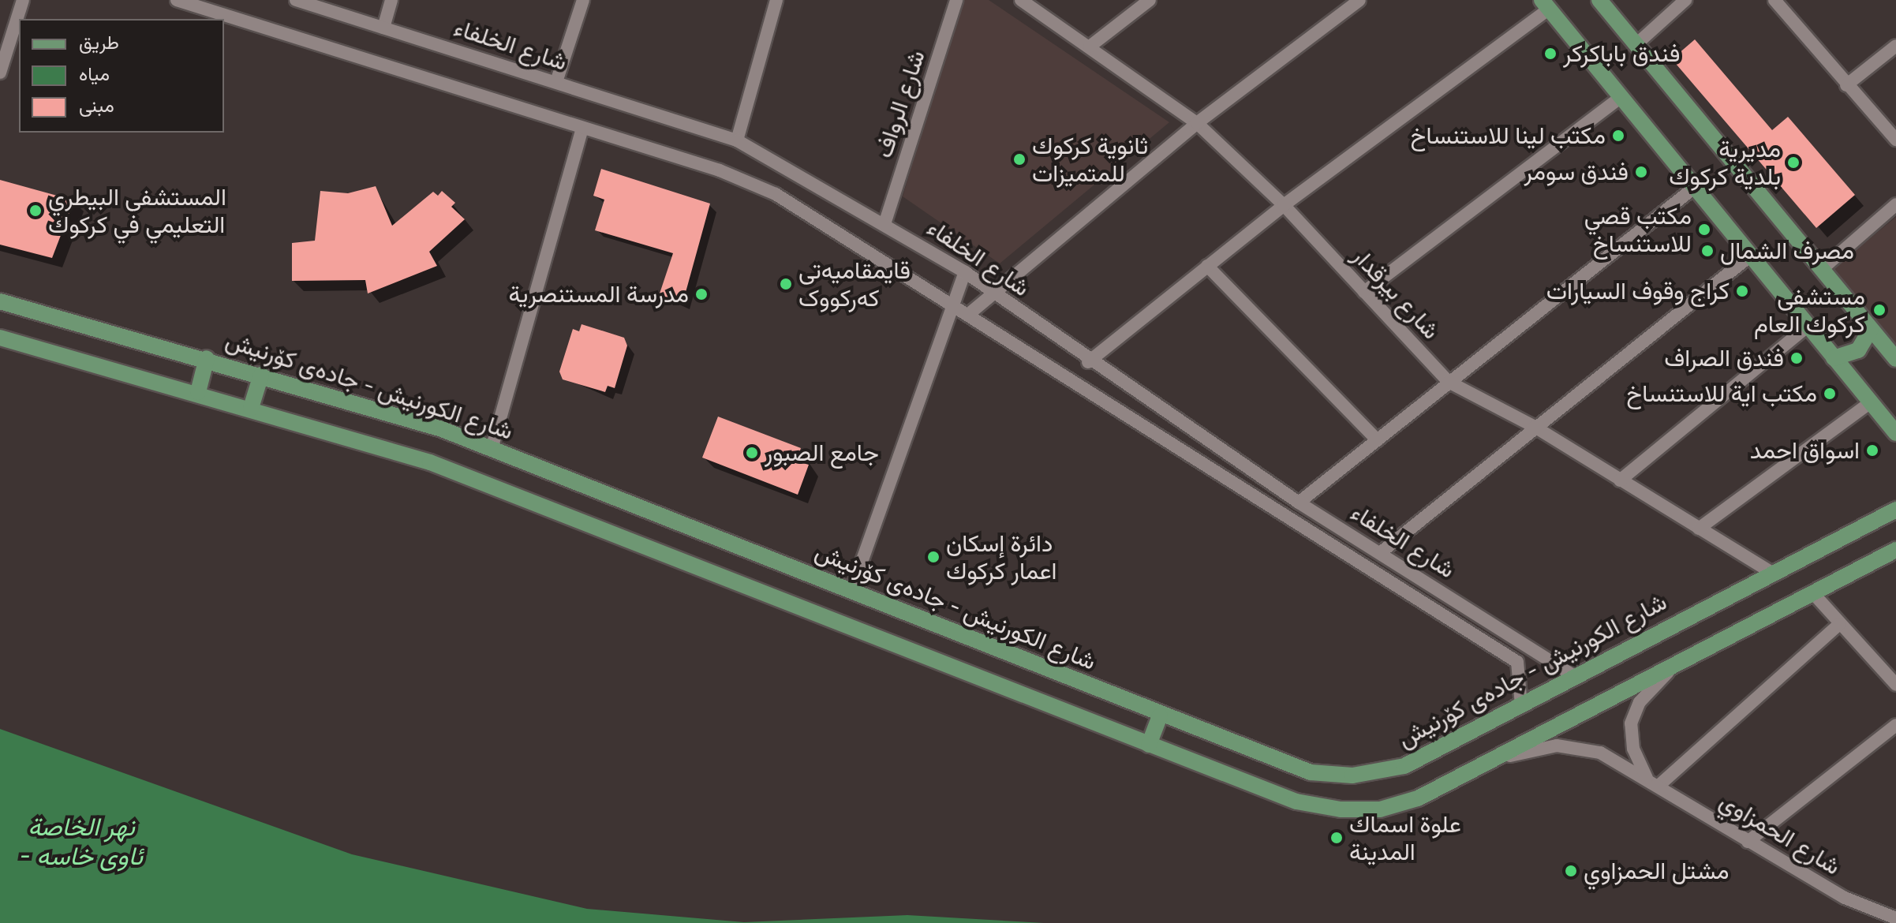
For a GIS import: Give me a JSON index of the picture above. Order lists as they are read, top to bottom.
{
  "streets": {
    "main road": ["شارع الكورنيش - جادەی کۆرنیش"],
    "street": [
      "شارع الخلفاء",
      "شارع الرواف",
      "شارع بيرقدار",
      "شارع الحمزاوي"
    ]
  },
  "crossings": [
    ["شارع الخلفاء", "شارع الرواف"],
    ["شارع الخلفاء", "شارع الكورنيش - جادەی کۆرنیش"],
    ["شارع بيرقدار", "شارع الكورنيش - جادەی کۆرنیش"]
  ],
  "water": ["نهر الخاصة - ئاوی خاسە"],
  "places": [
    "فندق باباكركر",
    "مكتب لينا للاستنساخ",
    "ثانوية كركوك للمتميزات",
    "مديرية بلدية كركوك",
    "فندق سومر",
    "المستشفى البيطري التعليمي في كركوك",
    "مكتب قصي للاستنساخ",
    "مصرف الشمال",
    "قایمقامیەتی کەرکووک",
    "كراج وقوف السيارات",
    "مدرسة المستنصرية",
    "مستشفى كركوك العام",
    "فندق الصراف",
    "مكتب اية للاستنساخ",
    "اسواق احمد",
    "جامع الصبور",
    "دائرة إسكان اعمار كركوك",
    "علوة اسماك المدينة",
    "مشتل الحمزاوي"
  ],
  "legend": ["طريق", "مياه", "مبنى"]
}
